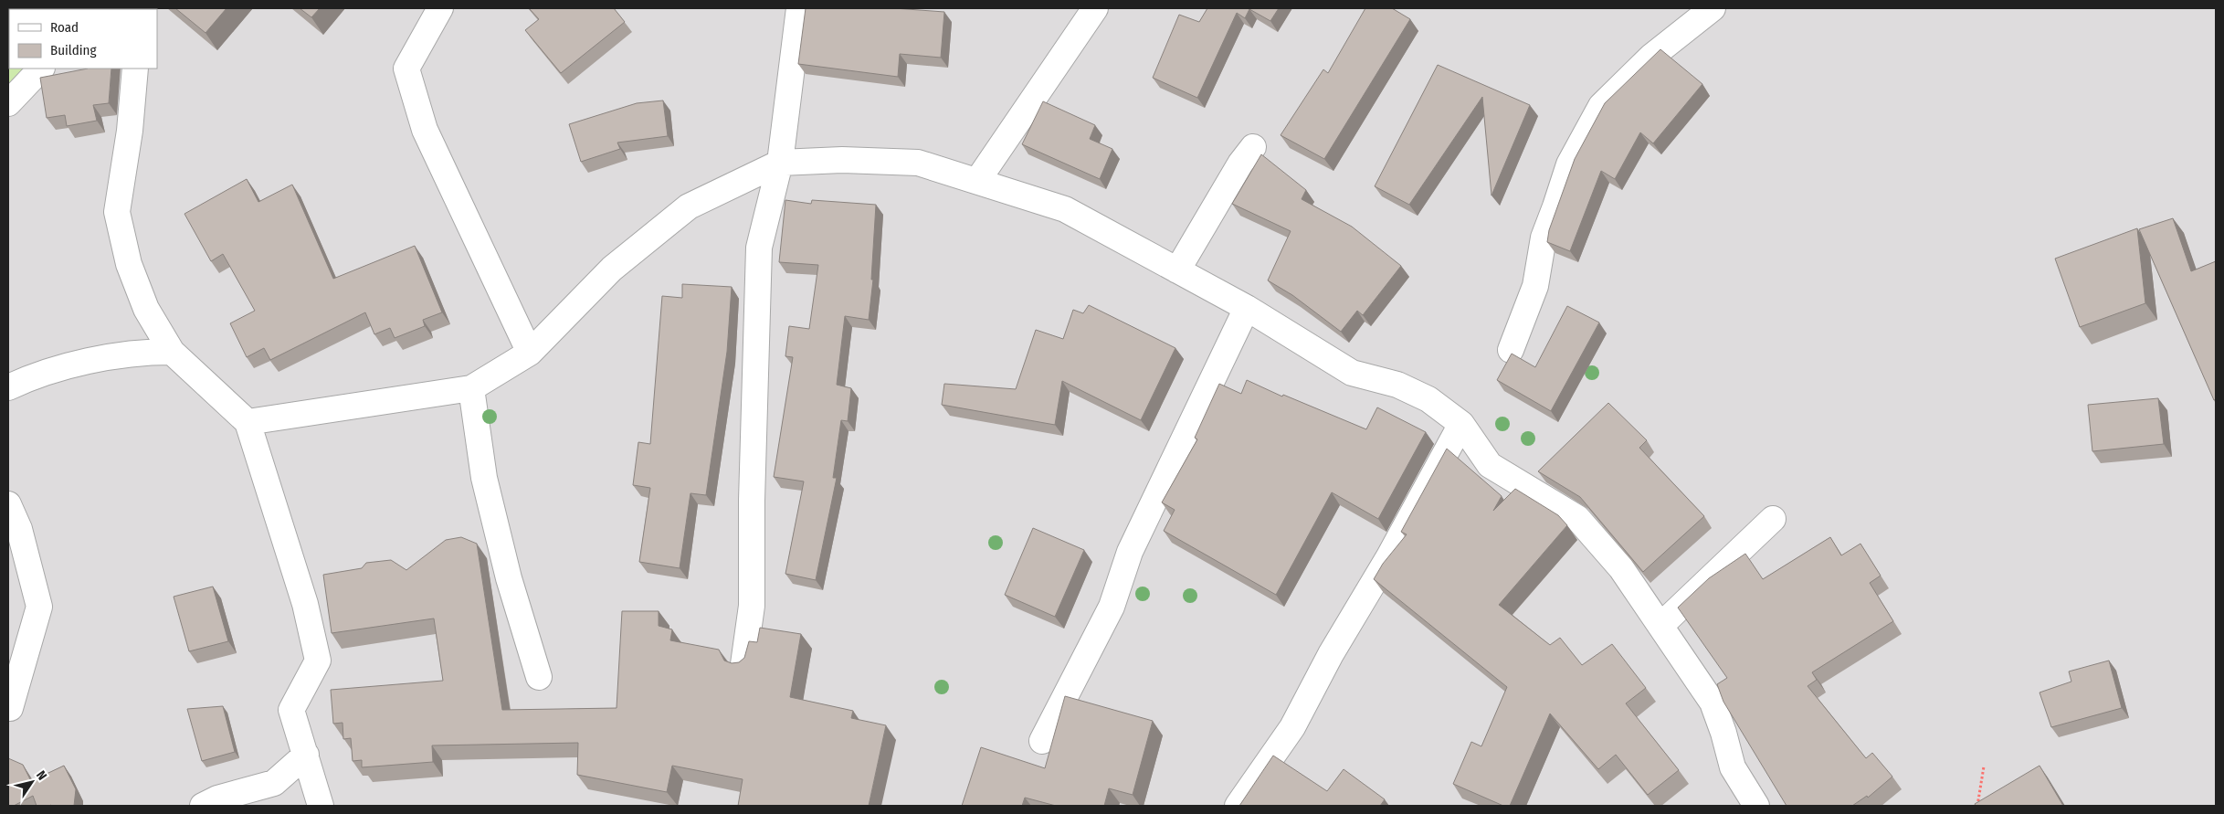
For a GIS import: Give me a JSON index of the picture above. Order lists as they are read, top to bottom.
{
  "legend": ["Road", "Building"],
  "north": "top right"
}
